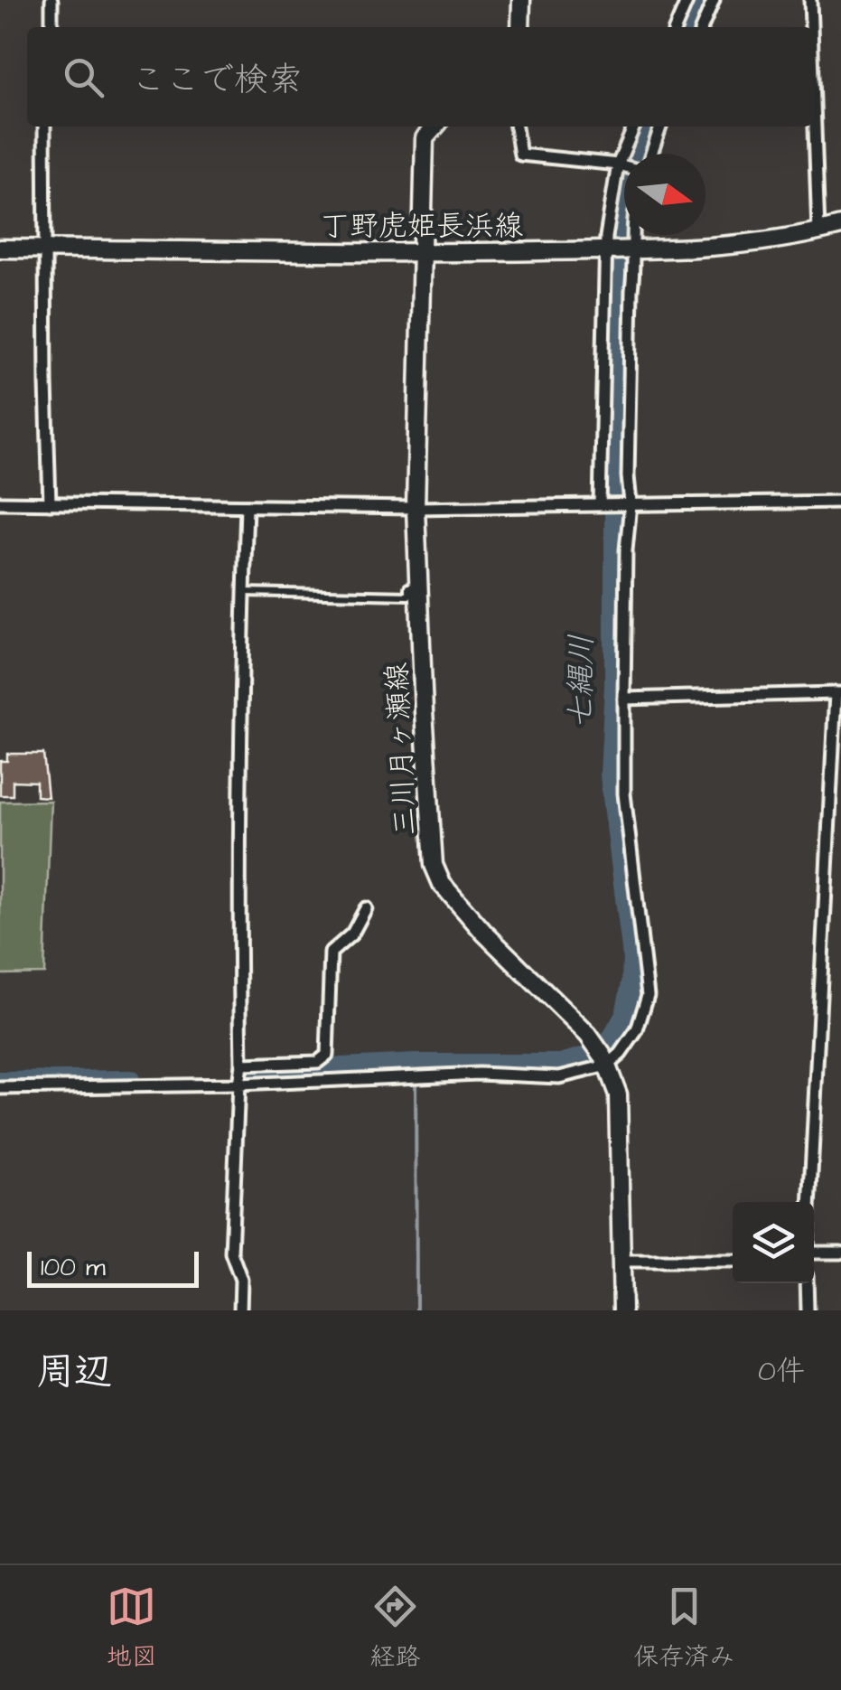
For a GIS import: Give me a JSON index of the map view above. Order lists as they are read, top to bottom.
{
  "streets": {
    "main road": ["丁野虎姫長浜線", "三川月ヶ瀬線"]
  },
  "crossings": [
    ["丁野虎姫長浜線", "三川月ヶ瀬線"]
  ],
  "water": ["七縄川"],
  "scale_bar": "100 m",
  "north": "right",
  "page": {
    "search": "ここで検索",
    "scale": "100 m",
    "heading": ["周辺", "0件"],
    "nav": ["地図", "経路", "保存済み"]
  }
}
